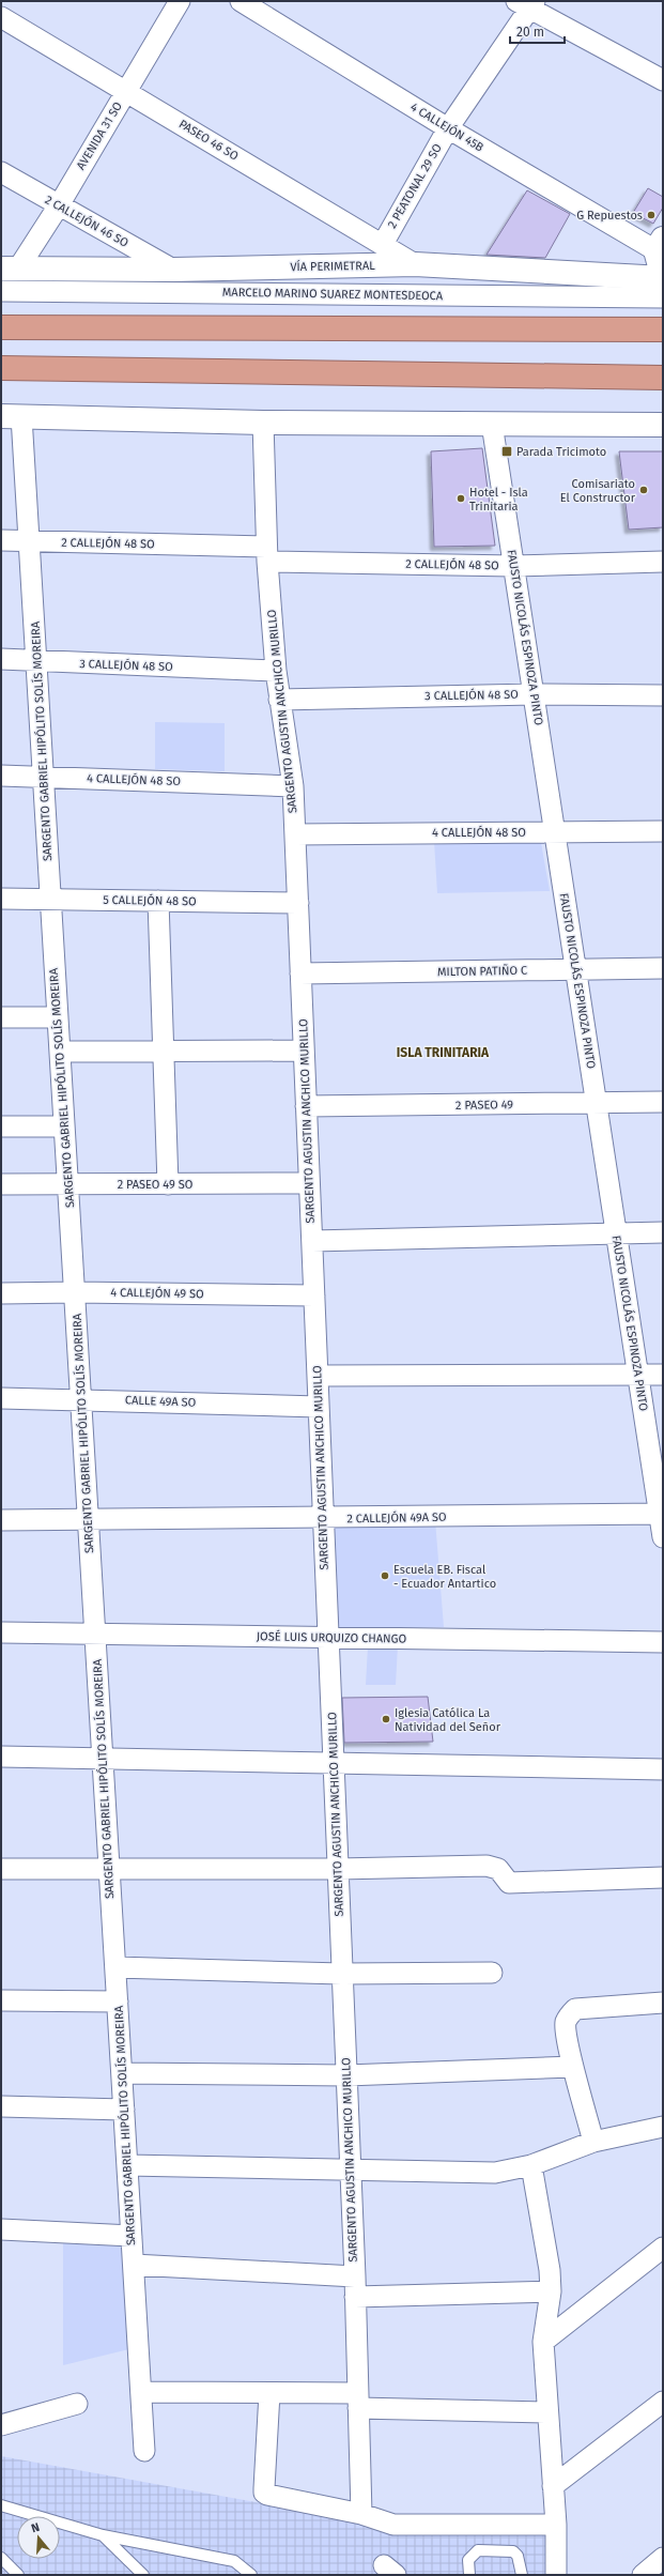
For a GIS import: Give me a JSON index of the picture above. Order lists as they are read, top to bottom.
{
  "streets": {
    "street": [
      "4 CALLEJÓN 45B",
      "AVENIDA 31 SO",
      "PASEO 46 SO",
      "2 PEATONAL 29 SO",
      "2 CALLEJÓN 46 SO",
      "VÍA PERIMETRAL",
      "MARCELO MARINO SUAREZ MONTESDEOCA",
      "2 CALLEJÓN 48 SO",
      "FAUSTO NICOLÁS ESPINOZA PINTO",
      "3 CALLEJÓN 48 SO",
      "SARGENTO AGUSTIN ANCHICO MURILLO",
      "SARGENTO GABRIEL HIPÓLITO SOLÍS MOREIRA",
      "4 CALLEJÓN 48 SO",
      "5 CALLEJÓN 48 SO",
      "MILTON PATIÑO C",
      "2 PASEO 49",
      "2 PASEO 49 SO",
      "4 CALLEJÓN 49 SO",
      "CALLE 49A SO",
      "2 CALLEJÓN 49A SO",
      "JOSÉ LUIS URQUIZO CHANGO"
    ]
  },
  "crossings": [
    ["4 CALLEJÓN 45B", "2 PEATONAL 29 SO"],
    ["AVENIDA 31 SO", "PASEO 46 SO"],
    ["AVENIDA 31 SO", "2 CALLEJÓN 46 SO"],
    ["AVENIDA 31 SO", "VÍA PERIMETRAL"],
    ["PASEO 46 SO", "2 PEATONAL 29 SO"],
    ["PASEO 46 SO", "VÍA PERIMETRAL"],
    ["2 CALLEJÓN 46 SO", "VÍA PERIMETRAL"],
    ["2 CALLEJÓN 48 SO", "FAUSTO NICOLÁS ESPINOZA PINTO"],
    ["2 CALLEJÓN 48 SO", "SARGENTO AGUSTIN ANCHICO MURILLO"],
    ["2 CALLEJÓN 48 SO", "SARGENTO GABRIEL HIPÓLITO SOLÍS MOREIRA"],
    ["FAUSTO NICOLÁS ESPINOZA PINTO", "3 CALLEJÓN 48 SO"],
    ["FAUSTO NICOLÁS ESPINOZA PINTO", "4 CALLEJÓN 48 SO"],
    ["FAUSTO NICOLÁS ESPINOZA PINTO", "MILTON PATIÑO C"],
    ["FAUSTO NICOLÁS ESPINOZA PINTO", "2 PASEO 49"],
    ["FAUSTO NICOLÁS ESPINOZA PINTO", "2 CALLEJÓN 49A SO"],
    ["3 CALLEJÓN 48 SO", "SARGENTO AGUSTIN ANCHICO MURILLO"],
    ["3 CALLEJÓN 48 SO", "SARGENTO GABRIEL HIPÓLITO SOLÍS MOREIRA"],
    ["SARGENTO AGUSTIN ANCHICO MURILLO", "4 CALLEJÓN 48 SO"],
    ["SARGENTO AGUSTIN ANCHICO MURILLO", "5 CALLEJÓN 48 SO"],
    ["SARGENTO AGUSTIN ANCHICO MURILLO", "MILTON PATIÑO C"],
    ["SARGENTO AGUSTIN ANCHICO MURILLO", "2 PASEO 49"],
    ["SARGENTO AGUSTIN ANCHICO MURILLO", "2 PASEO 49 SO"],
    ["SARGENTO AGUSTIN ANCHICO MURILLO", "4 CALLEJÓN 49 SO"],
    ["SARGENTO AGUSTIN ANCHICO MURILLO", "CALLE 49A SO"],
    ["SARGENTO AGUSTIN ANCHICO MURILLO", "2 CALLEJÓN 49A SO"],
    ["SARGENTO AGUSTIN ANCHICO MURILLO", "JOSÉ LUIS URQUIZO CHANGO"],
    ["SARGENTO GABRIEL HIPÓLITO SOLÍS MOREIRA", "4 CALLEJÓN 48 SO"],
    ["SARGENTO GABRIEL HIPÓLITO SOLÍS MOREIRA", "5 CALLEJÓN 48 SO"],
    ["SARGENTO GABRIEL HIPÓLITO SOLÍS MOREIRA", "2 PASEO 49 SO"],
    ["SARGENTO GABRIEL HIPÓLITO SOLÍS MOREIRA", "4 CALLEJÓN 49 SO"],
    ["SARGENTO GABRIEL HIPÓLITO SOLÍS MOREIRA", "CALLE 49A SO"],
    ["SARGENTO GABRIEL HIPÓLITO SOLÍS MOREIRA", "2 CALLEJÓN 49A SO"],
    ["SARGENTO GABRIEL HIPÓLITO SOLÍS MOREIRA", "JOSÉ LUIS URQUIZO CHANGO"]
  ],
  "districts": ["ISLA TRINITARIA"],
  "places": {
    "other": [
      "G Repuestos",
      "Comisariato El Constructor",
      "Hotel - Isla Trinitaria",
      "Escuela EB. Fiscal - Ecuador Antartico",
      "Iglesia Católica La Natividad del Señor"
    ],
    "transit": ["Parada Tricimoto"]
  },
  "scale_bar": "20 m",
  "north": "top"
}
